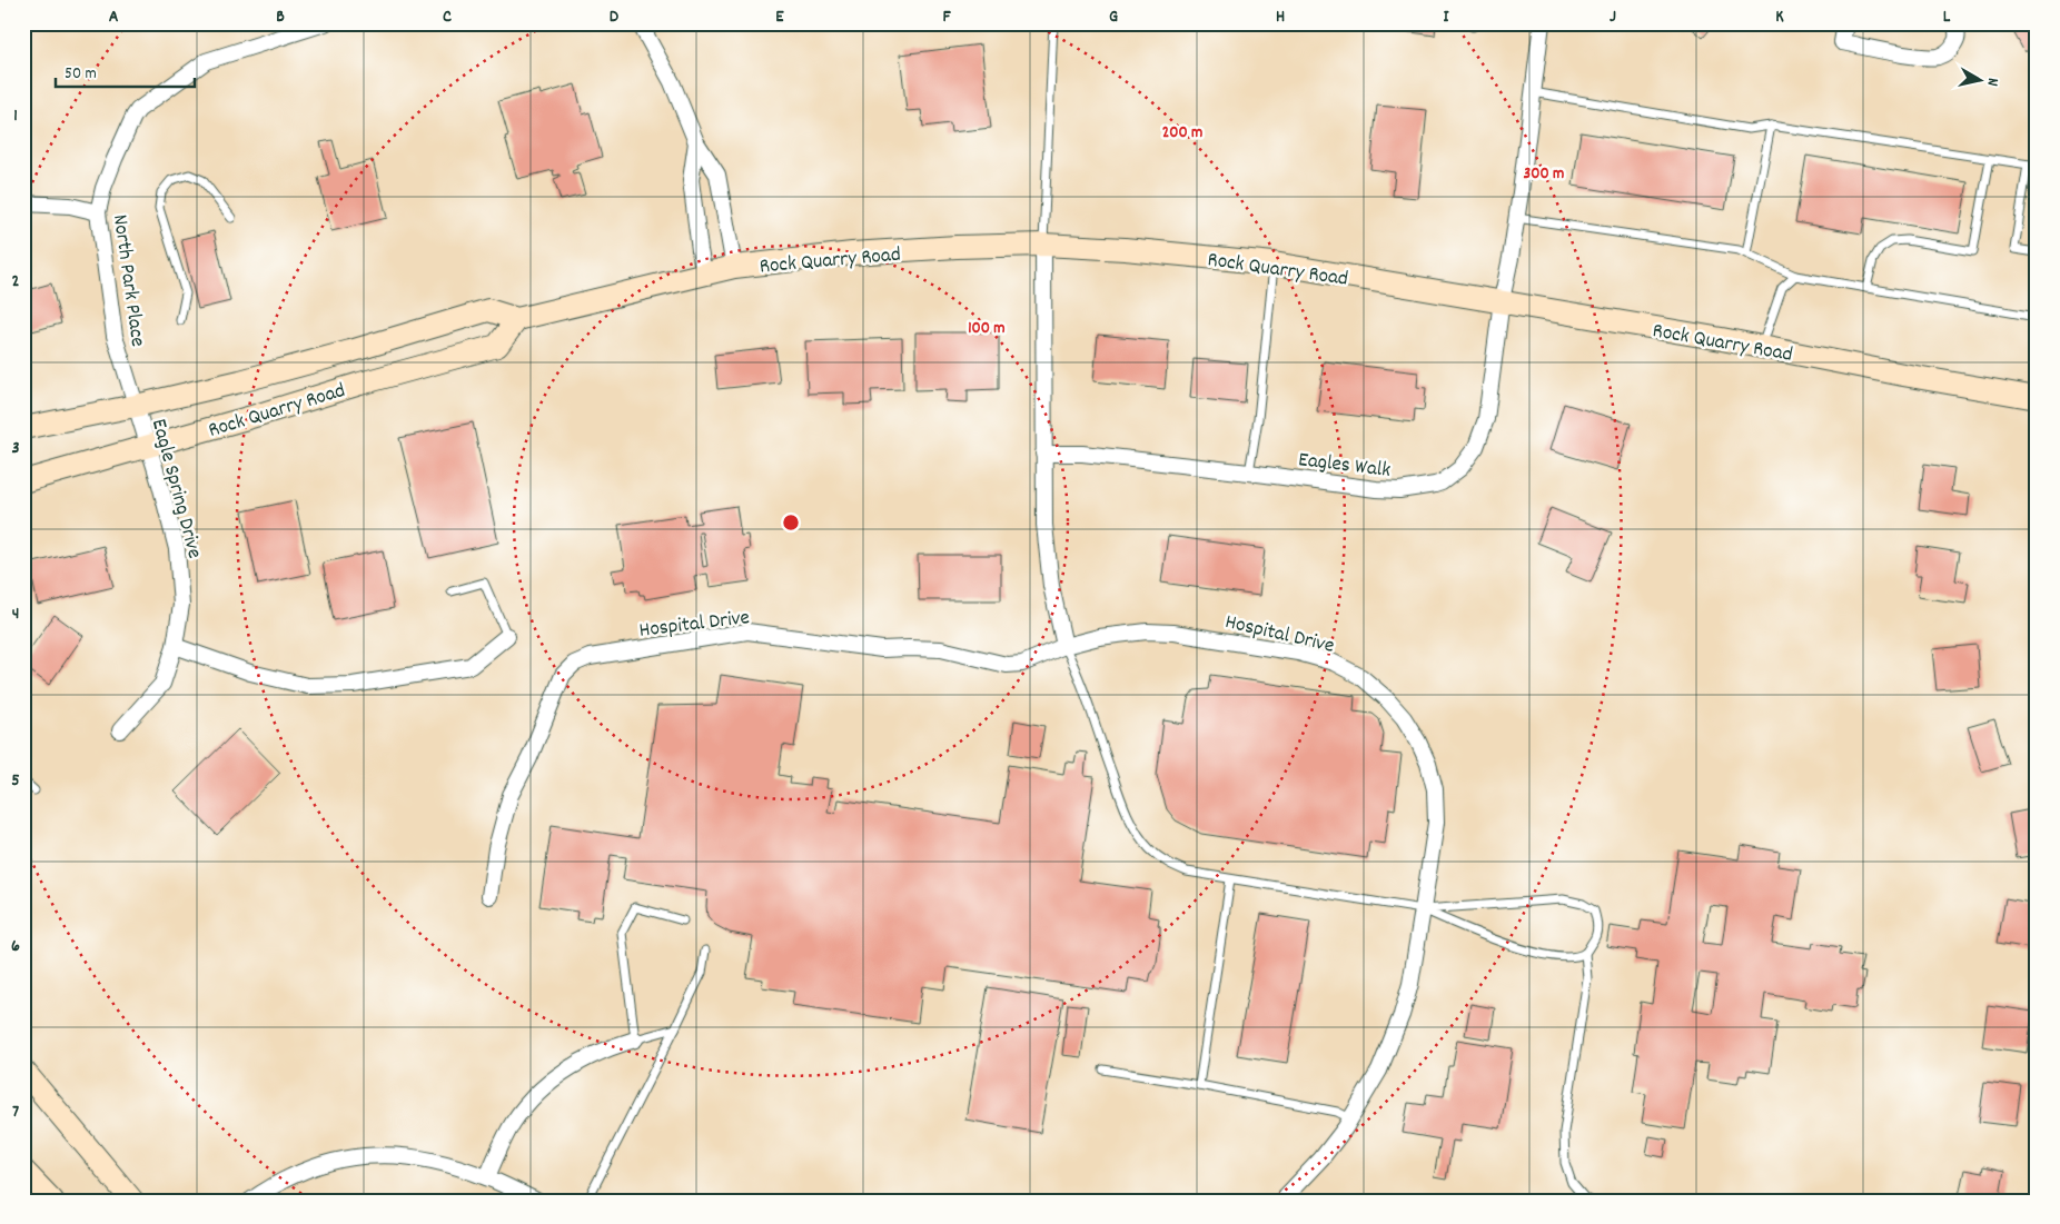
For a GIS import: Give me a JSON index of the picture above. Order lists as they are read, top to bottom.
{
  "streets": {
    "street": [
      "Rock Quarry Road",
      "North Park Place",
      "Eagles Walk",
      "Eagle Spring Drive",
      "Hospital Drive"
    ]
  },
  "crossings": [
    ["Rock Quarry Road", "North Park Place"],
    ["Rock Quarry Road", "Eagles Walk"],
    ["Rock Quarry Road", "Eagle Spring Drive"],
    ["North Park Place", "Eagle Spring Drive"]
  ],
  "scale_bar": "50 m",
  "north": "right",
  "grid": {
    "columns": [
      "A",
      "B",
      "C",
      "D",
      "E",
      "F",
      "G",
      "H",
      "I",
      "J",
      "K",
      "L"
    ],
    "rows": [
      "1",
      "2",
      "3",
      "4",
      "5",
      "6",
      "7"
    ]
  },
  "rings": ["200 m", "300 m", "100 m"]
}
